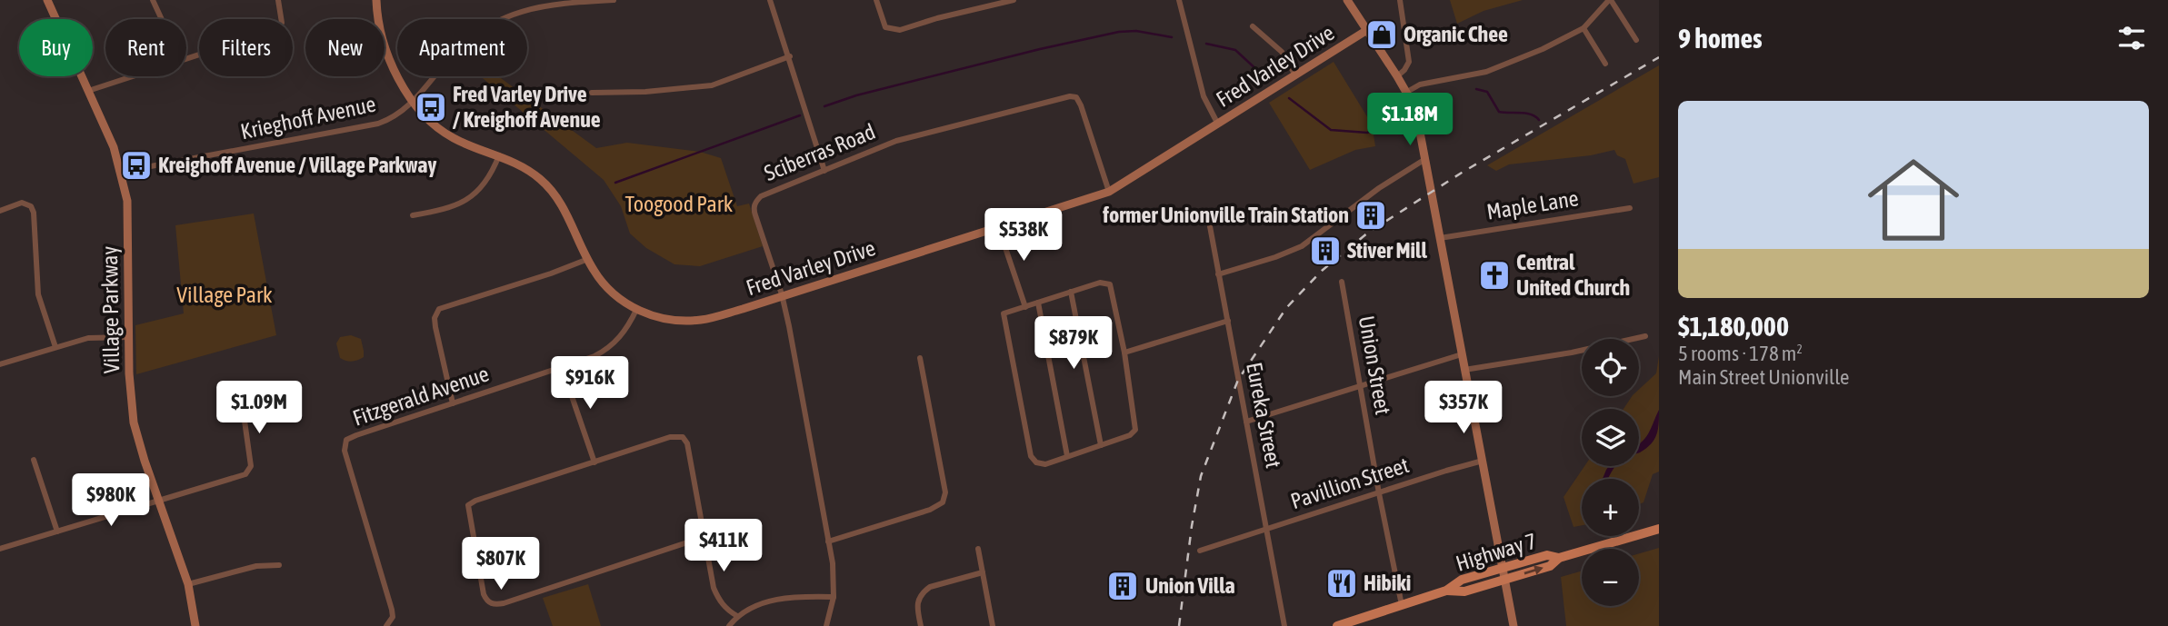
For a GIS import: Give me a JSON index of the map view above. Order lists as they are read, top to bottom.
{
  "streets": {
    "main road": ["Fred Varley Drive", "Village Parkway", "Highway 7"],
    "street": [
      "Krieghoff Avenue",
      "Sciberras Road",
      "Maple Lane",
      "Union Street",
      "Fitzgerald Avenue",
      "Eureka Street",
      "Pavillion Street"
    ]
  },
  "crossings": [
    ["Fred Varley Drive", "Krieghoff Avenue"],
    ["Fred Varley Drive", "Sciberras Road"],
    ["Fred Varley Drive", "Fitzgerald Avenue"],
    ["Krieghoff Avenue", "Village Parkway"],
    ["Union Street", "Pavillion Street"],
    ["Union Street", "Highway 7"],
    ["Eureka Street", "Pavillion Street"]
  ],
  "parks": ["Toogood Park", "Village Park"],
  "places": {
    "shop": ["Organic Chee"],
    "bus stop": ["Fred Varley Drive / Kreighoff Avenue", "Kreighoff Avenue / Village Parkway"],
    "building": ["former Unionville Train Station", "Stiver Mill", "Union Villa"],
    "church": ["Central United Church"],
    "restaurant": ["Hibiki"]
  },
  "page": {
    "heading": "9 homes",
    "chip": [
      "Buy",
      "Rent",
      "Filters",
      "New",
      "Apartment"
    ],
    "list": [
      {
        "name": "$1,180,000",
        "note": "5 rooms · 178 m² · Main Street Unionville"
      }
    ],
    "price": [
      "$1.18M",
      "$538K",
      "$879K",
      "$916K",
      "$1.09M",
      "$357K",
      "$980K",
      "$411K",
      "$807K"
    ],
    "map_buttons": ["+", "−"]
  }
}
